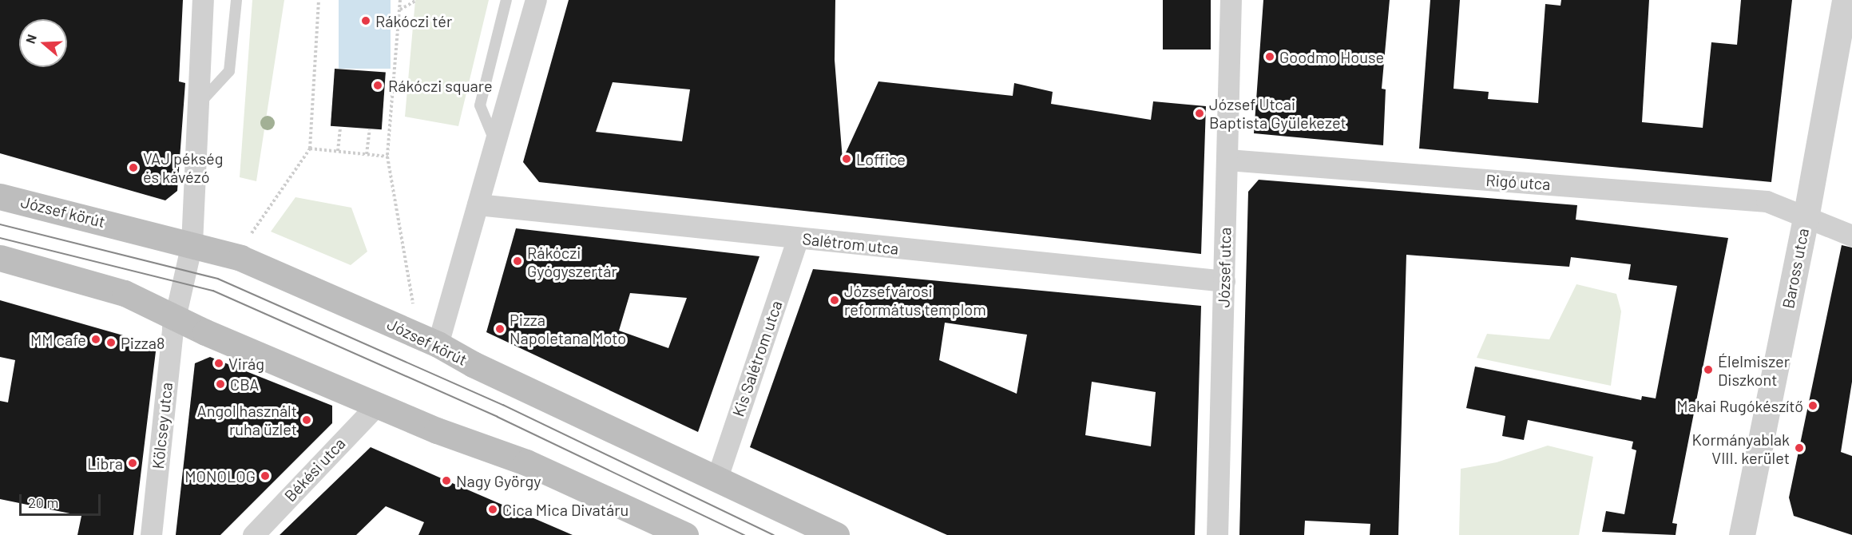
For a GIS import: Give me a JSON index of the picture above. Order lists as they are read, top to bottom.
{
  "streets": {
    "main road": ["József körút"],
    "street": [
      "Rigó utca",
      "Salétrom utca",
      "József utca",
      "Baross utca",
      "Kis Salétrom utca",
      "Kölcsey utca",
      "Békési utca"
    ]
  },
  "crossings": [
    ["Rigó utca", "József utca"],
    ["Rigó utca", "Baross utca"],
    ["József körút", "Kis Salétrom utca"],
    ["József körút", "Kölcsey utca"],
    ["Salétrom utca", "József utca"],
    ["Salétrom utca", "Kis Salétrom utca"]
  ],
  "places": [
    "Rákóczi tér",
    "Goodmo House",
    "Rákóczi square",
    "József Utcai Baptista Gyülekezet",
    "Loffice",
    "VAJ pékség és kávézó",
    "Rákóczi Gyógyszertár",
    "Józsefvárosi református templom",
    "Pizza Napoletana Moto",
    "MM cafe",
    "Pizza8",
    "Virág",
    "Élelmiszer Diszkont",
    "CBA",
    "Makai Rugókészítő",
    "Angol használt ruha üzlet",
    "Kormányablak VIII. kerület",
    "Libra",
    "MONOLOG",
    "Nagy György",
    "Cica Mica Divatáru"
  ],
  "scale_bar": "20 m",
  "north": "left"
}
